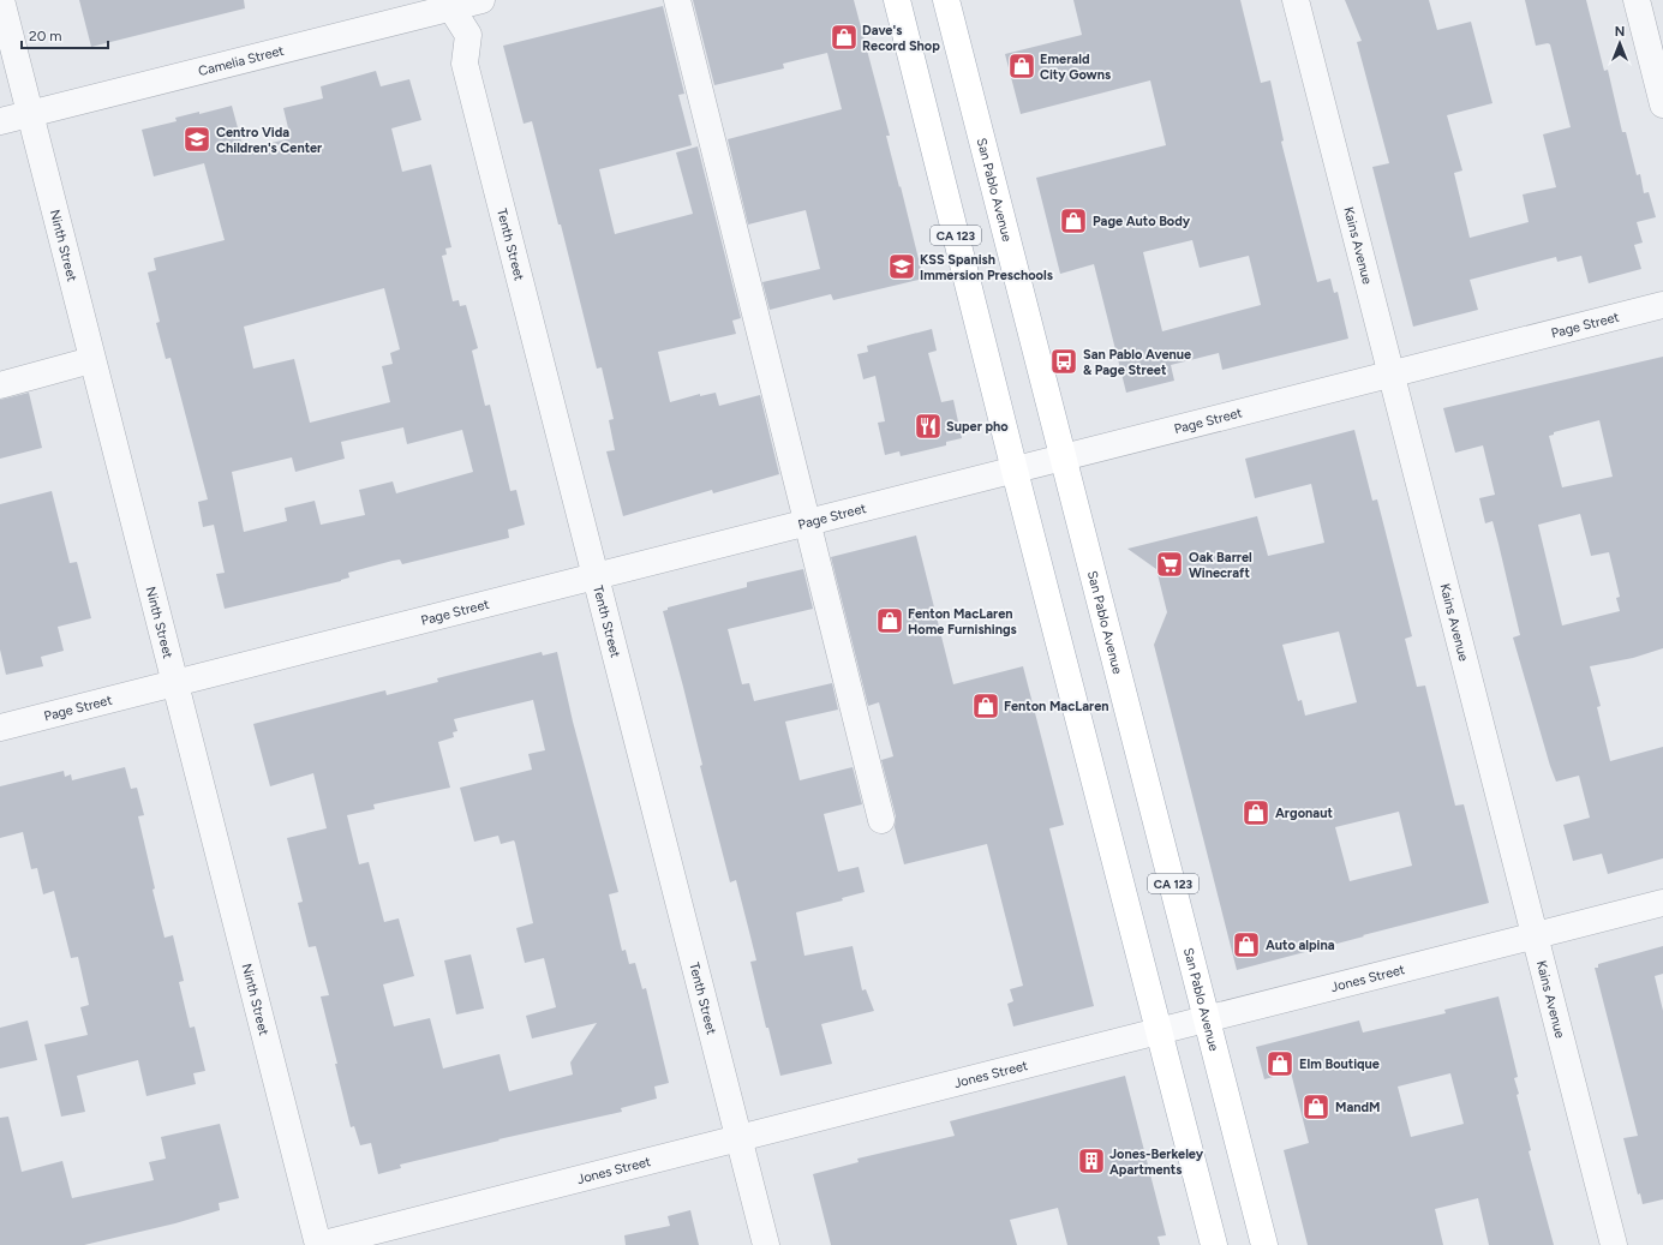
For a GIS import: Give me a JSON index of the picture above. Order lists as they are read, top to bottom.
{
  "streets": {
    "main road": ["San Pablo Avenue", "CA 123"],
    "street": [
      "Camelia Street",
      "Tenth Street",
      "Ninth Street",
      "Kains Avenue",
      "Page Street",
      "Jones Street"
    ]
  },
  "crossings": [
    ["Camelia Street", "Tenth Street"],
    ["Camelia Street", "Ninth Street"],
    ["San Pablo Avenue", "Page Street"],
    ["San Pablo Avenue", "Jones Street"],
    ["CA 123", "Page Street"],
    ["CA 123", "Jones Street"],
    ["Tenth Street", "Page Street"],
    ["Tenth Street", "Jones Street"],
    ["Ninth Street", "Page Street"],
    ["Ninth Street", "Jones Street"],
    ["Kains Avenue", "Page Street"],
    ["Kains Avenue", "Jones Street"]
  ],
  "places": {
    "shop": [
      "Dave's Record Shop",
      "Emerald City Gowns",
      "Page Auto Body",
      "Fenton MacLaren Home Furnishings",
      "Fenton MacLaren",
      "Argonaut",
      "Auto alpina",
      "Elm Boutique",
      "MandM"
    ],
    "school or university": ["Centro Vida Children's Center", "KSS Spanish Immersion Preschools"],
    "bus stop": ["San Pablo Avenue & Page Street"],
    "restaurant": ["Super pho"],
    "supermarket": ["Oak Barrel Winecraft"],
    "building": ["Jones-Berkeley Apartments"]
  },
  "scale_bar": "20 m",
  "north": "top"
}
